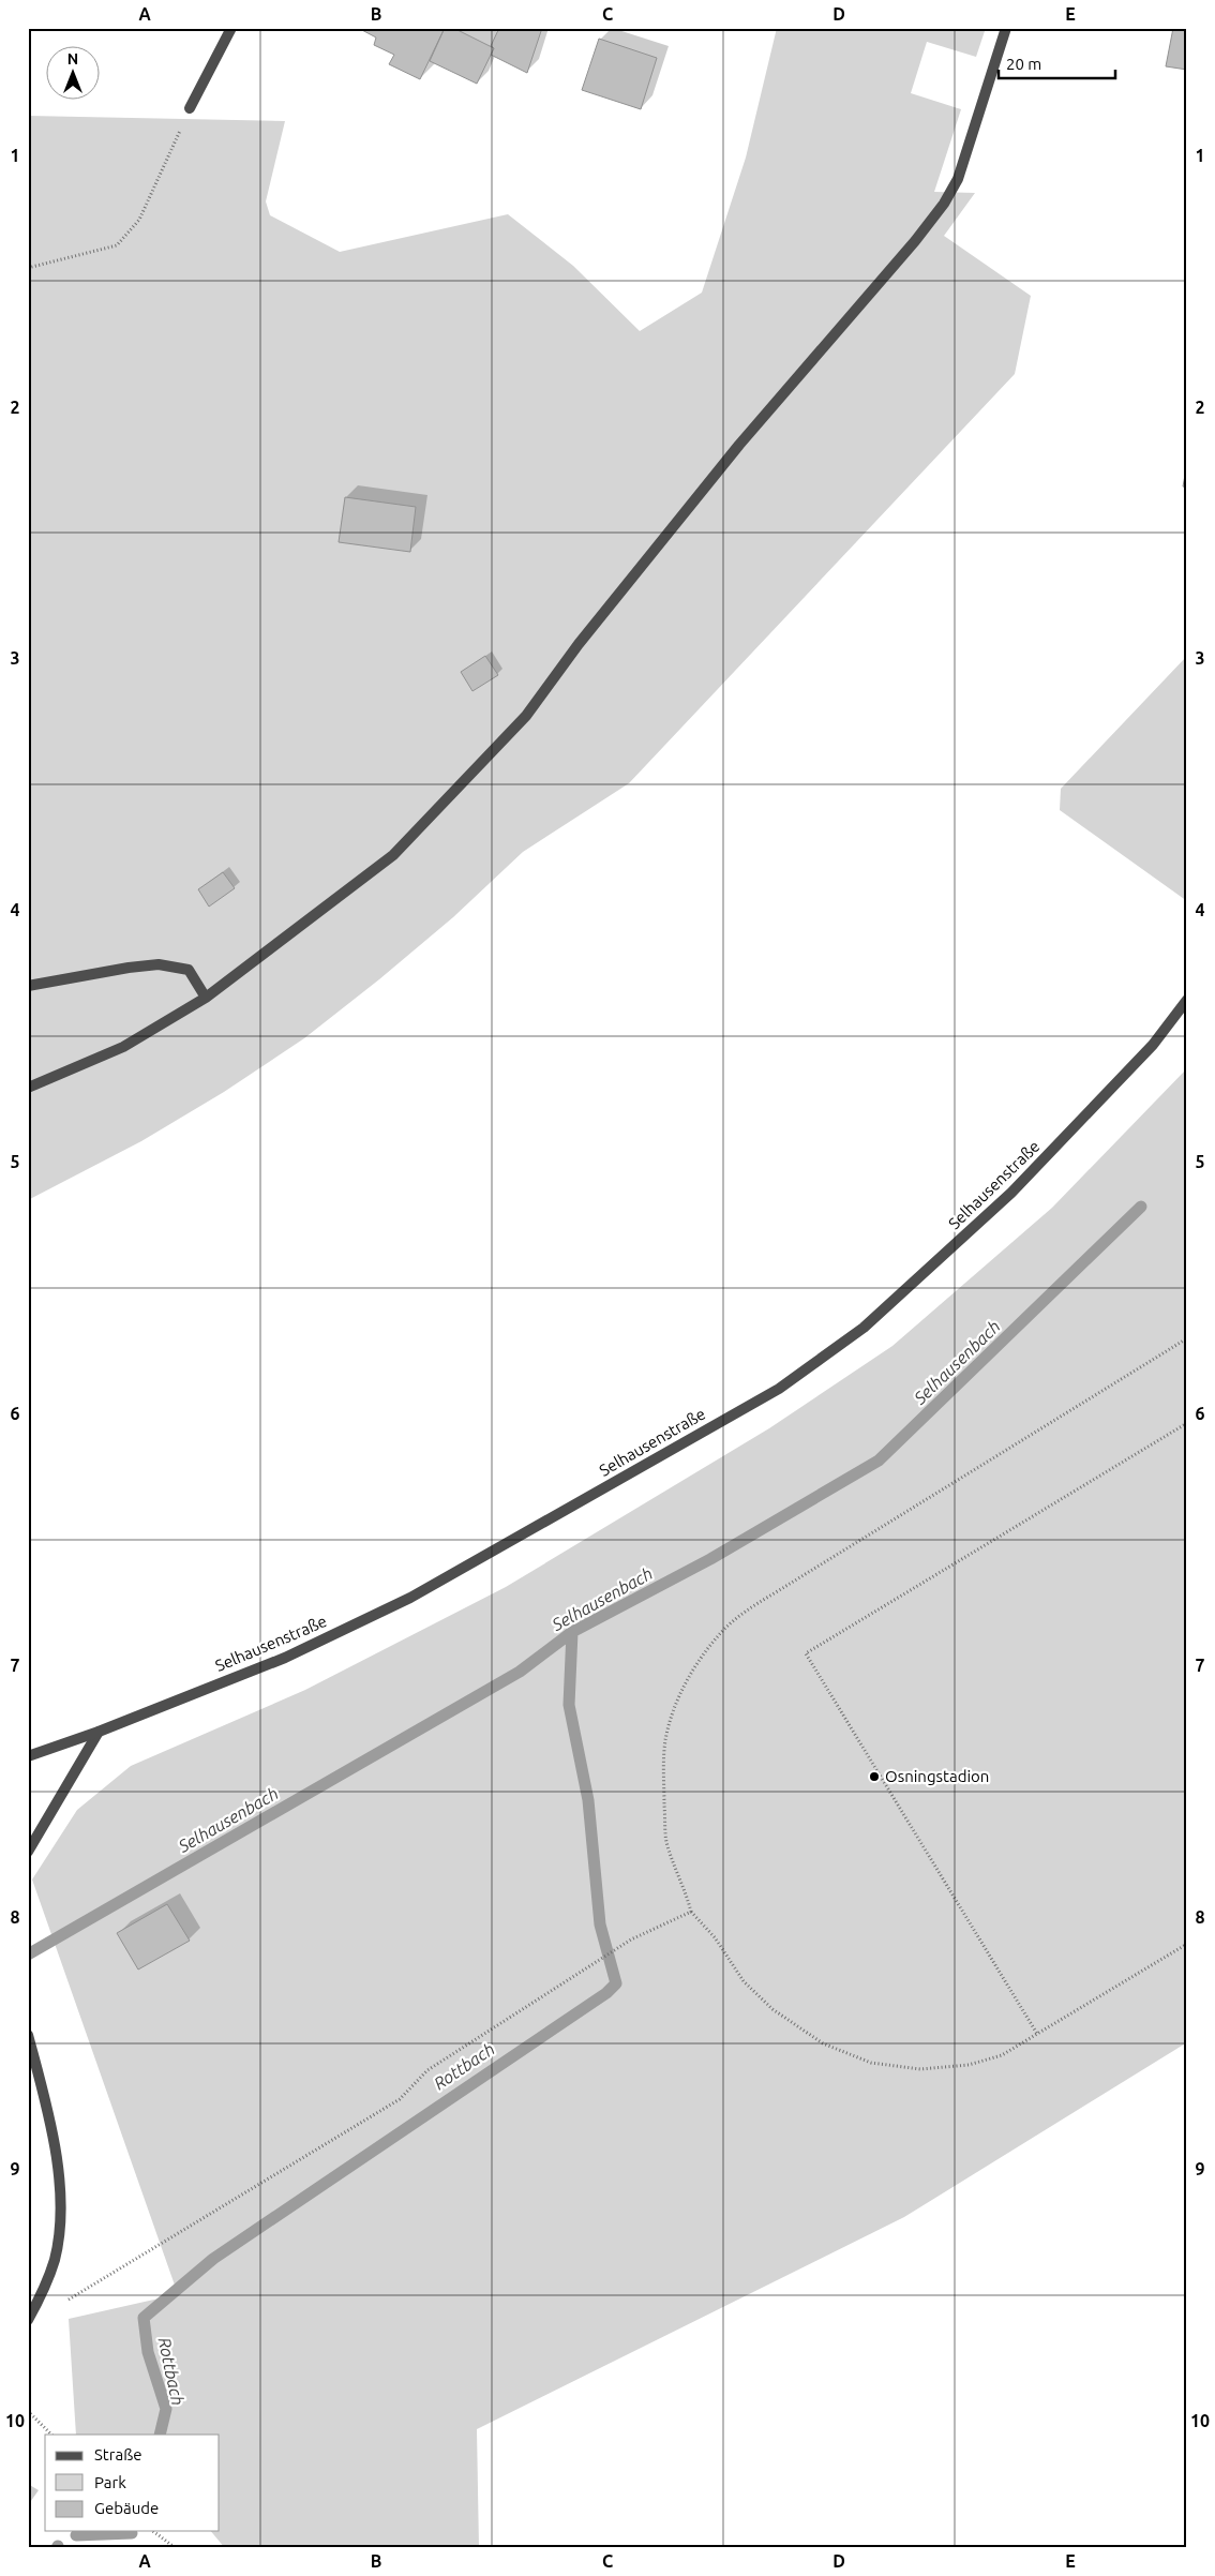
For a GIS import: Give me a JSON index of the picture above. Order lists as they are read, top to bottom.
{
  "streets": {
    "street": ["Selhausenstraße"]
  },
  "water": ["Selhausenbach", "Rottbach"],
  "places": ["Osningstadion"],
  "legend": ["Straße", "Park", "Gebäude"],
  "scale_bar": "20 m",
  "north": "top",
  "grid": {
    "columns": [
      "A",
      "B",
      "C",
      "D",
      "E"
    ],
    "rows": [
      "1",
      "2",
      "3",
      "4",
      "5",
      "6",
      "7",
      "8",
      "9",
      "10"
    ]
  }
}
